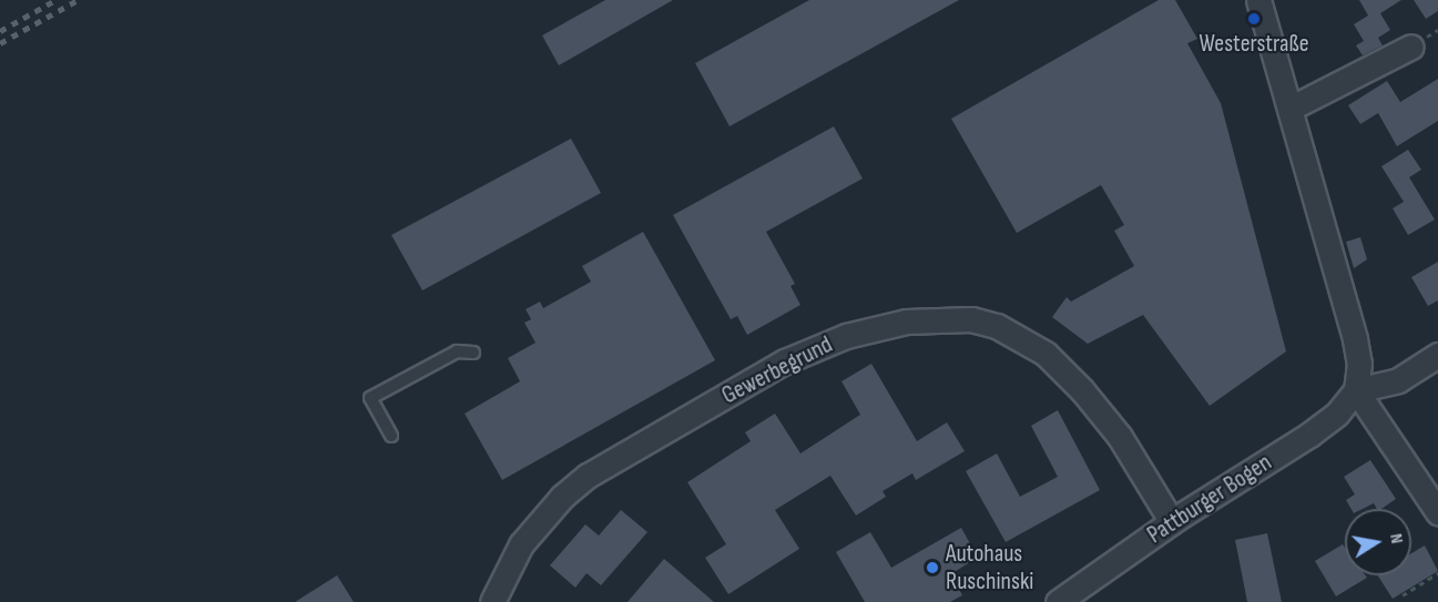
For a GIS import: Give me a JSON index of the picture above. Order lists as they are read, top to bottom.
{
  "streets": {
    "street": ["Gewerbegrund", "Pattburger Bogen"]
  },
  "crossings": [
    ["Gewerbegrund", "Pattburger Bogen"]
  ],
  "places": ["Westerstraße", "Autohaus Ruschinski"],
  "north": "right"
}
